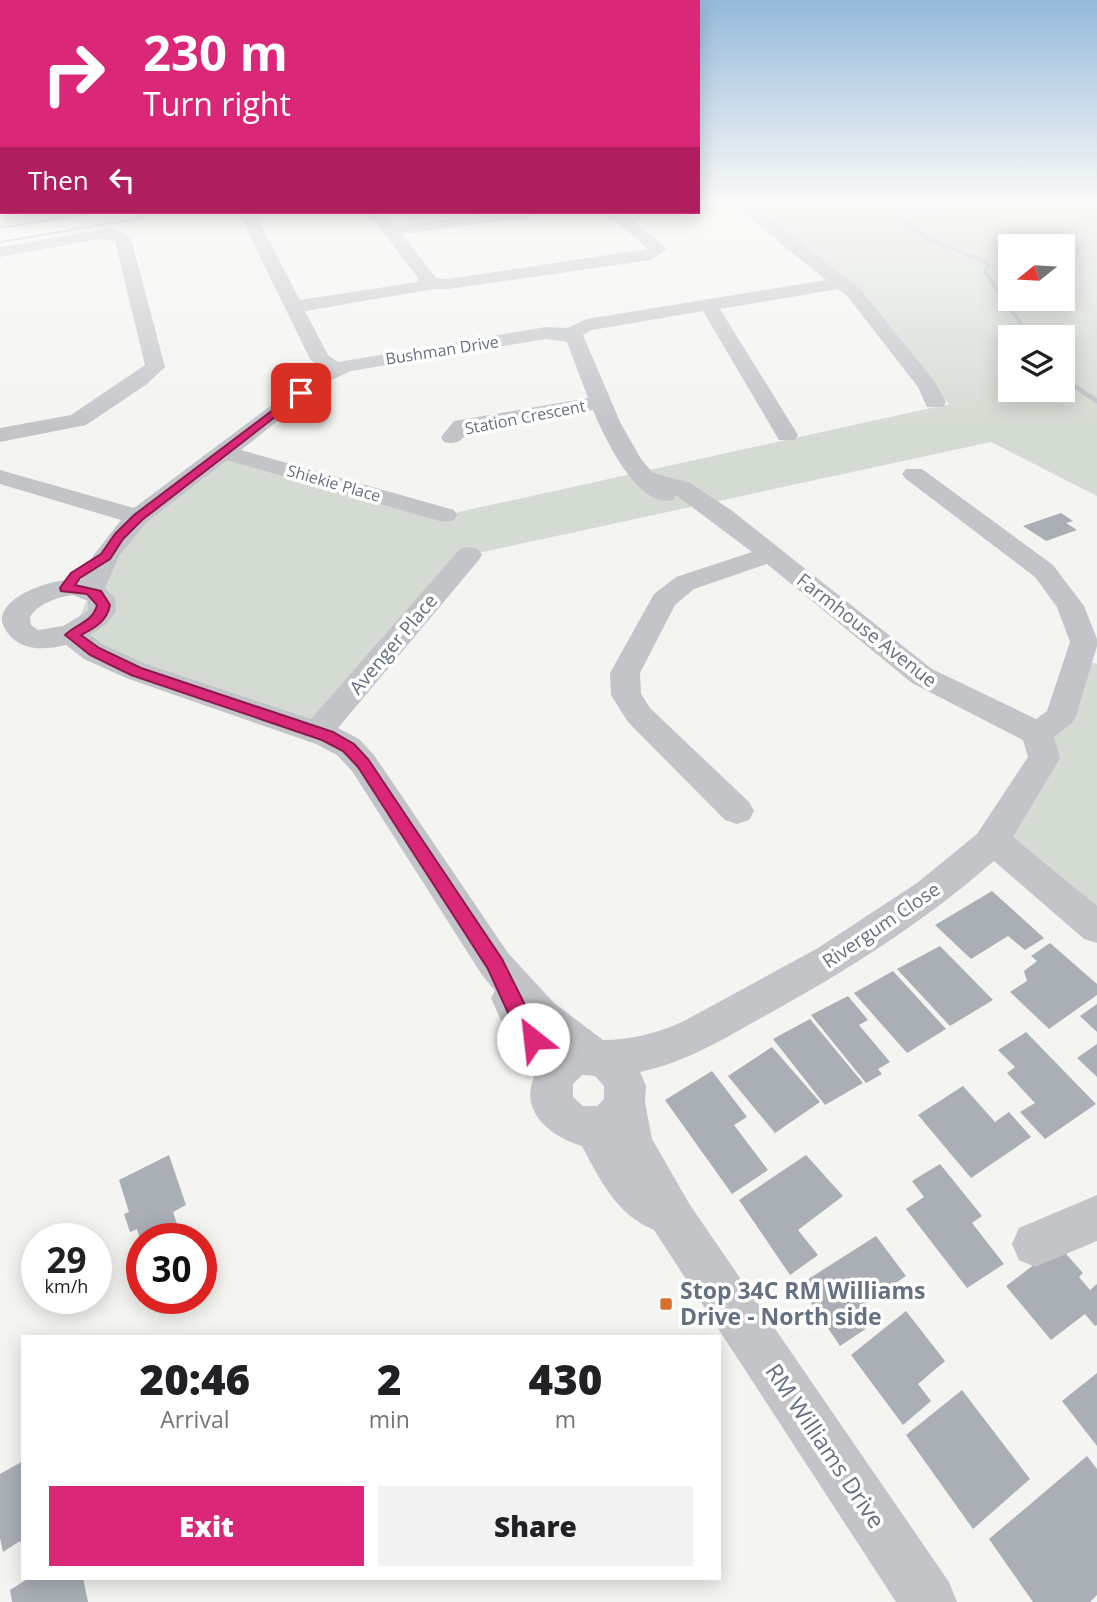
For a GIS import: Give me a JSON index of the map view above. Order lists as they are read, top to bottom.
{
  "streets": {
    "street": [
      "Bushman Drive",
      "Station Crescent",
      "Shiekie Place",
      "Farmhouse Avenue",
      "Avenger Place",
      "Rivergum Close",
      "RM Williams Drive"
    ]
  },
  "crossings": [
    ["Bushman Drive", "Shiekie Place"],
    ["Bushman Drive", "Farmhouse Avenue"],
    ["Station Crescent", "Farmhouse Avenue"],
    ["Farmhouse Avenue", "Rivergum Close"],
    ["Rivergum Close", "RM Williams Drive"]
  ],
  "places": {
    "transit": ["Stop 34C RM Williams Drive - North side"]
  },
  "north": "left",
  "page": {
    "turn": ["230 m", "Turn right"],
    "then": "Then",
    "speed": "29 km/h",
    "limit": "30",
    "eta": [
      "20:46",
      "Arrival",
      "2",
      "min",
      "430",
      "m"
    ],
    "buttons": ["Exit", "Share"]
  }
}
